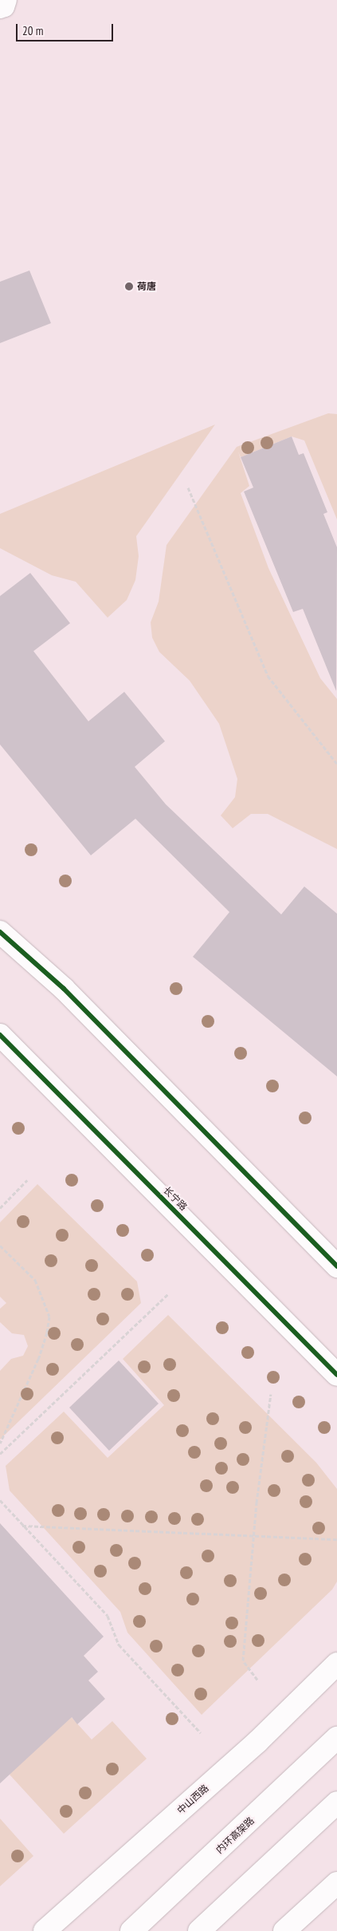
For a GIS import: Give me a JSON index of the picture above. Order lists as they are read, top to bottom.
{
  "streets": {
    "main road": ["长宁路", "中山西路", "内环高架路"]
  },
  "places": ["荷唐"],
  "scale_bar": "20 m"
}
